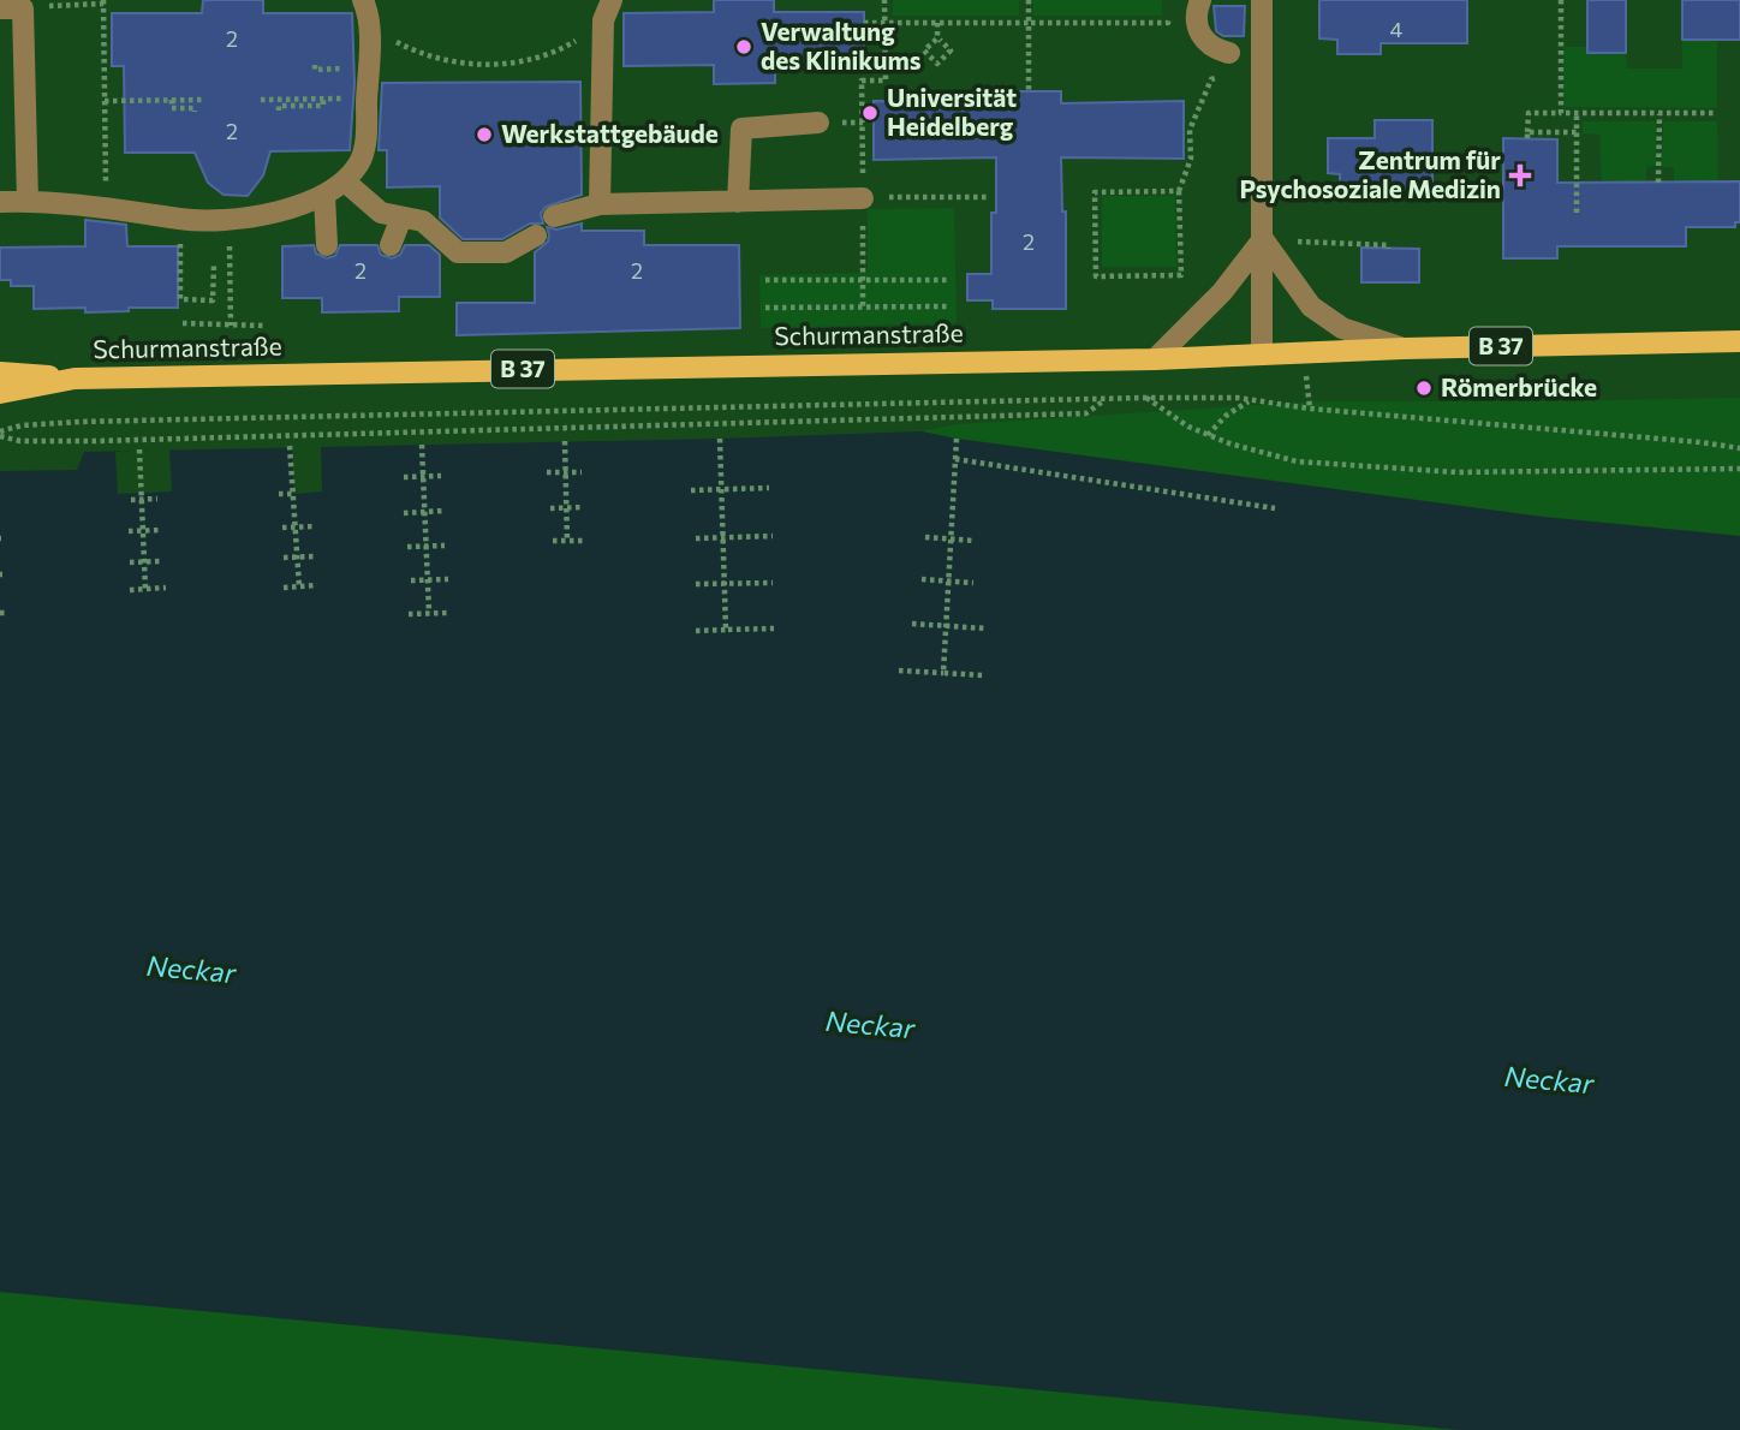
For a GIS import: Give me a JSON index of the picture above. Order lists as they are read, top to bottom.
{
  "streets": {
    "main road": ["Schurmanstraße", "B 37"]
  },
  "water": ["Neckar"],
  "places": {
    "other": [
      "Verwaltung des Klinikums",
      "Universität Heidelberg",
      "Werkstattgebäude",
      "Römerbrücke"
    ],
    "health": ["Zentrum für Psychosoziale Medizin"]
  },
  "house_numbers": [
    "4",
    "2",
    "2",
    "2",
    "2",
    "2"
  ]
}
